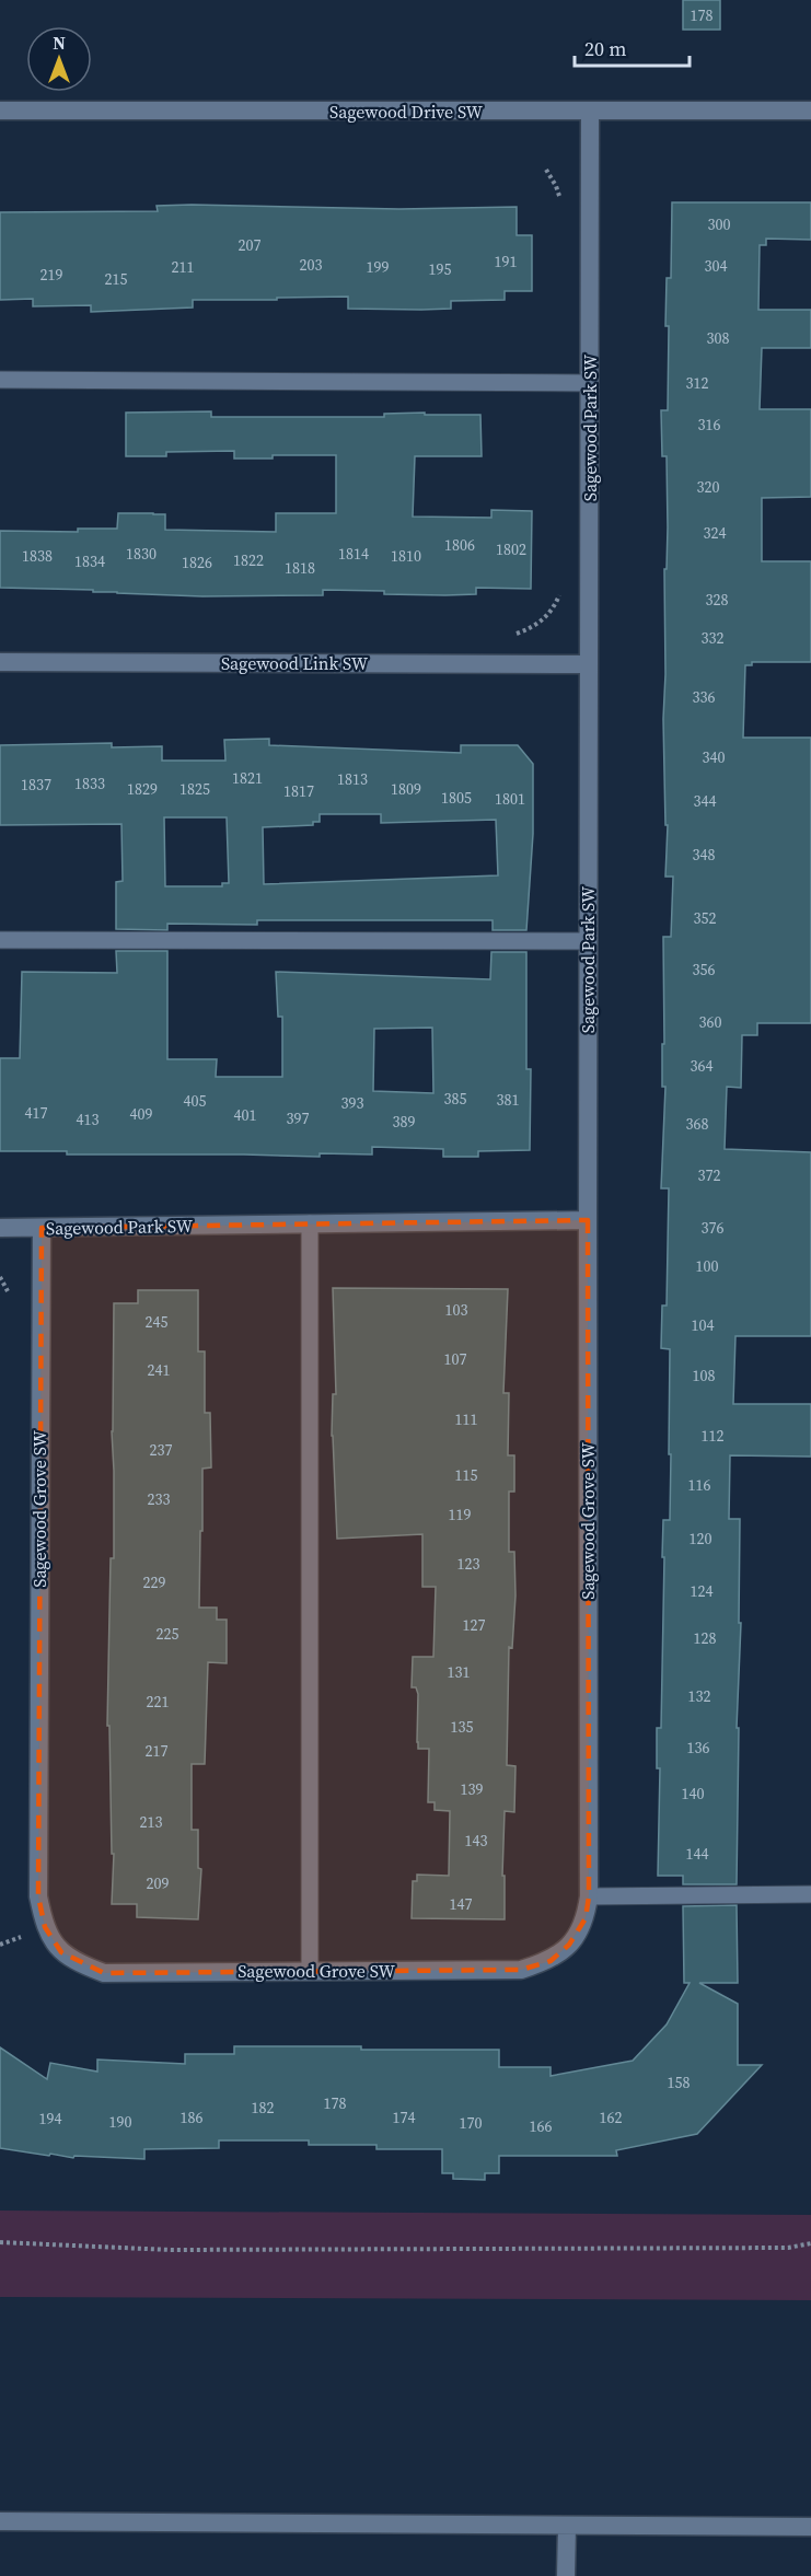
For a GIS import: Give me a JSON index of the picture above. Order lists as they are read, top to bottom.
{
  "streets": {
    "street": [
      "Sagewood Drive SW",
      "Sagewood Park SW",
      "Sagewood Link SW",
      "Sagewood Grove SW"
    ]
  },
  "crossings": [
    ["Sagewood Drive SW", "Sagewood Park SW"],
    ["Sagewood Park SW", "Sagewood Link SW"],
    ["Sagewood Park SW", "Sagewood Grove SW"]
  ],
  "house_numbers": [
    "178",
    "300",
    "207",
    "191",
    "203",
    "304",
    "211",
    "199",
    "195",
    "219",
    "215",
    "308",
    "312",
    "316",
    "320",
    "324",
    "1806",
    "1802",
    "1830",
    "1814",
    "1838",
    "1810",
    "1822",
    "1834",
    "1826",
    "1818",
    "328",
    "332",
    "336",
    "340",
    "1821",
    "1813",
    "1833",
    "1837",
    "1829",
    "1825",
    "1809",
    "1817",
    "1805",
    "1801",
    "344",
    "348",
    "352",
    "356",
    "360",
    "364",
    "385",
    "381",
    "405",
    "393",
    "417",
    "409",
    "401",
    "397",
    "413",
    "389",
    "368",
    "372",
    "376",
    "100",
    "103",
    "245",
    "104",
    "107",
    "241",
    "108",
    "111",
    "112",
    "237",
    "115",
    "116",
    "233",
    "119",
    "120",
    "123",
    "229",
    "124",
    "127",
    "225",
    "128",
    "131",
    "132",
    "221",
    "135",
    "136",
    "217",
    "139",
    "140",
    "213",
    "143",
    "144",
    "209",
    "147",
    "158",
    "178",
    "182",
    "186",
    "174",
    "162",
    "194",
    "190",
    "170",
    "166"
  ],
  "scale_bar": "20 m",
  "north": "top"
}
